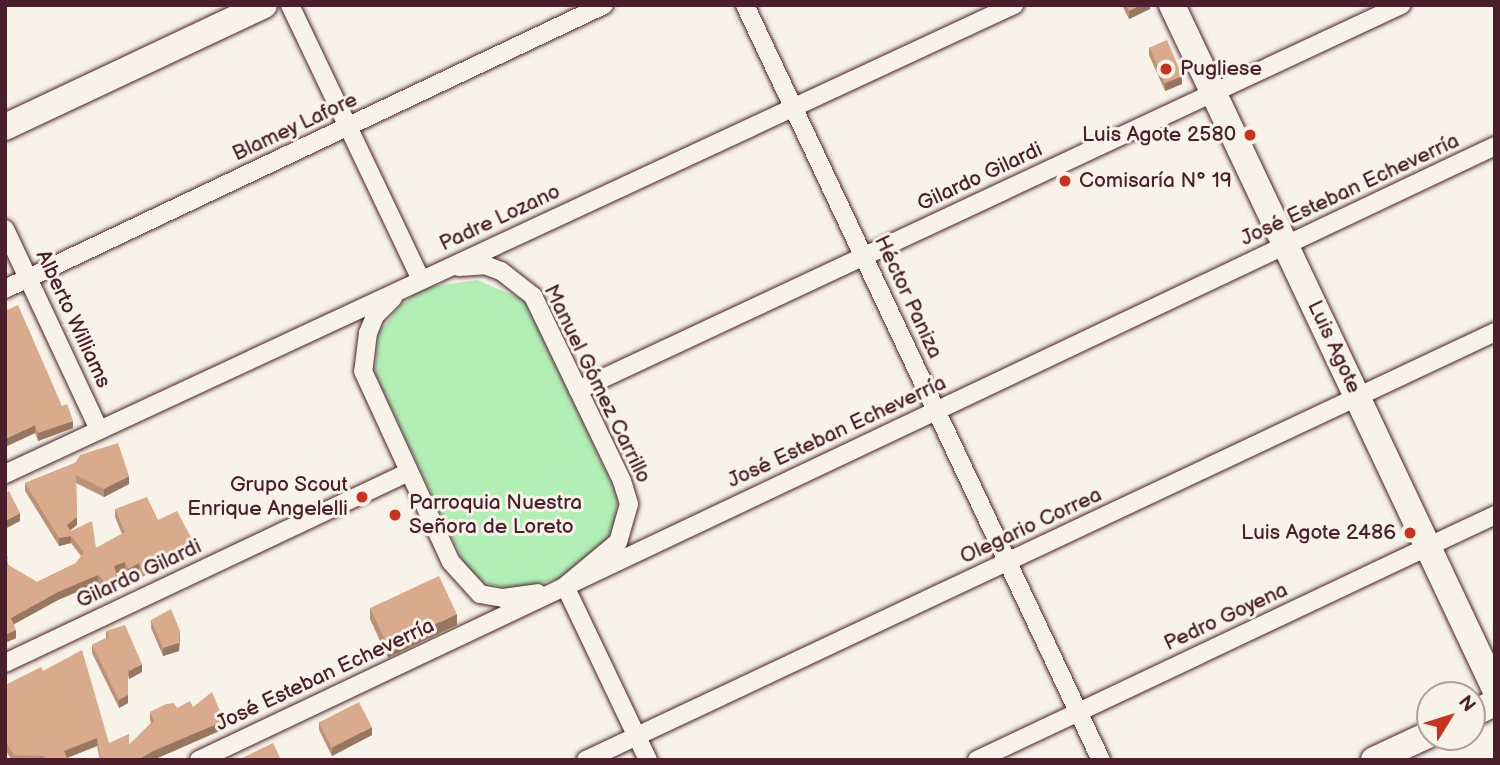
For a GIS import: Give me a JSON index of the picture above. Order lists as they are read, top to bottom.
{
  "streets": {
    "main road": ["Luis Agote"],
    "street": [
      "Blamey Lafore",
      "Gilardo Gilardi",
      "José Esteban Echeverría",
      "Padre Lozano",
      "Héctor Paniza",
      "Alberto Williams",
      "Manuel Gómez Carrillo",
      "Olegario Correa",
      "Pedro Goyena"
    ]
  },
  "crossings": [
    ["Blamey Lafore", "Alberto Williams"],
    ["Gilardo Gilardi", "Héctor Paniza"],
    ["Gilardo Gilardi", "Luis Agote"],
    ["Gilardo Gilardi", "Manuel Gómez Carrillo"],
    ["José Esteban Echeverría", "Héctor Paniza"],
    ["José Esteban Echeverría", "Luis Agote"],
    ["José Esteban Echeverría", "Manuel Gómez Carrillo"],
    ["Padre Lozano", "Héctor Paniza"],
    ["Padre Lozano", "Alberto Williams"],
    ["Padre Lozano", "Manuel Gómez Carrillo"],
    ["Héctor Paniza", "Olegario Correa"],
    ["Héctor Paniza", "Pedro Goyena"],
    ["Luis Agote", "Olegario Correa"],
    ["Luis Agote", "Pedro Goyena"]
  ],
  "places": [
    "Pugliese",
    "Luis Agote 2580",
    "Comisaría N° 19",
    "Grupo Scout Enrique Angelelli",
    "Parroquia Nuestra Señora de Loreto",
    "Luis Agote 2486"
  ],
  "north": "top right"
}
